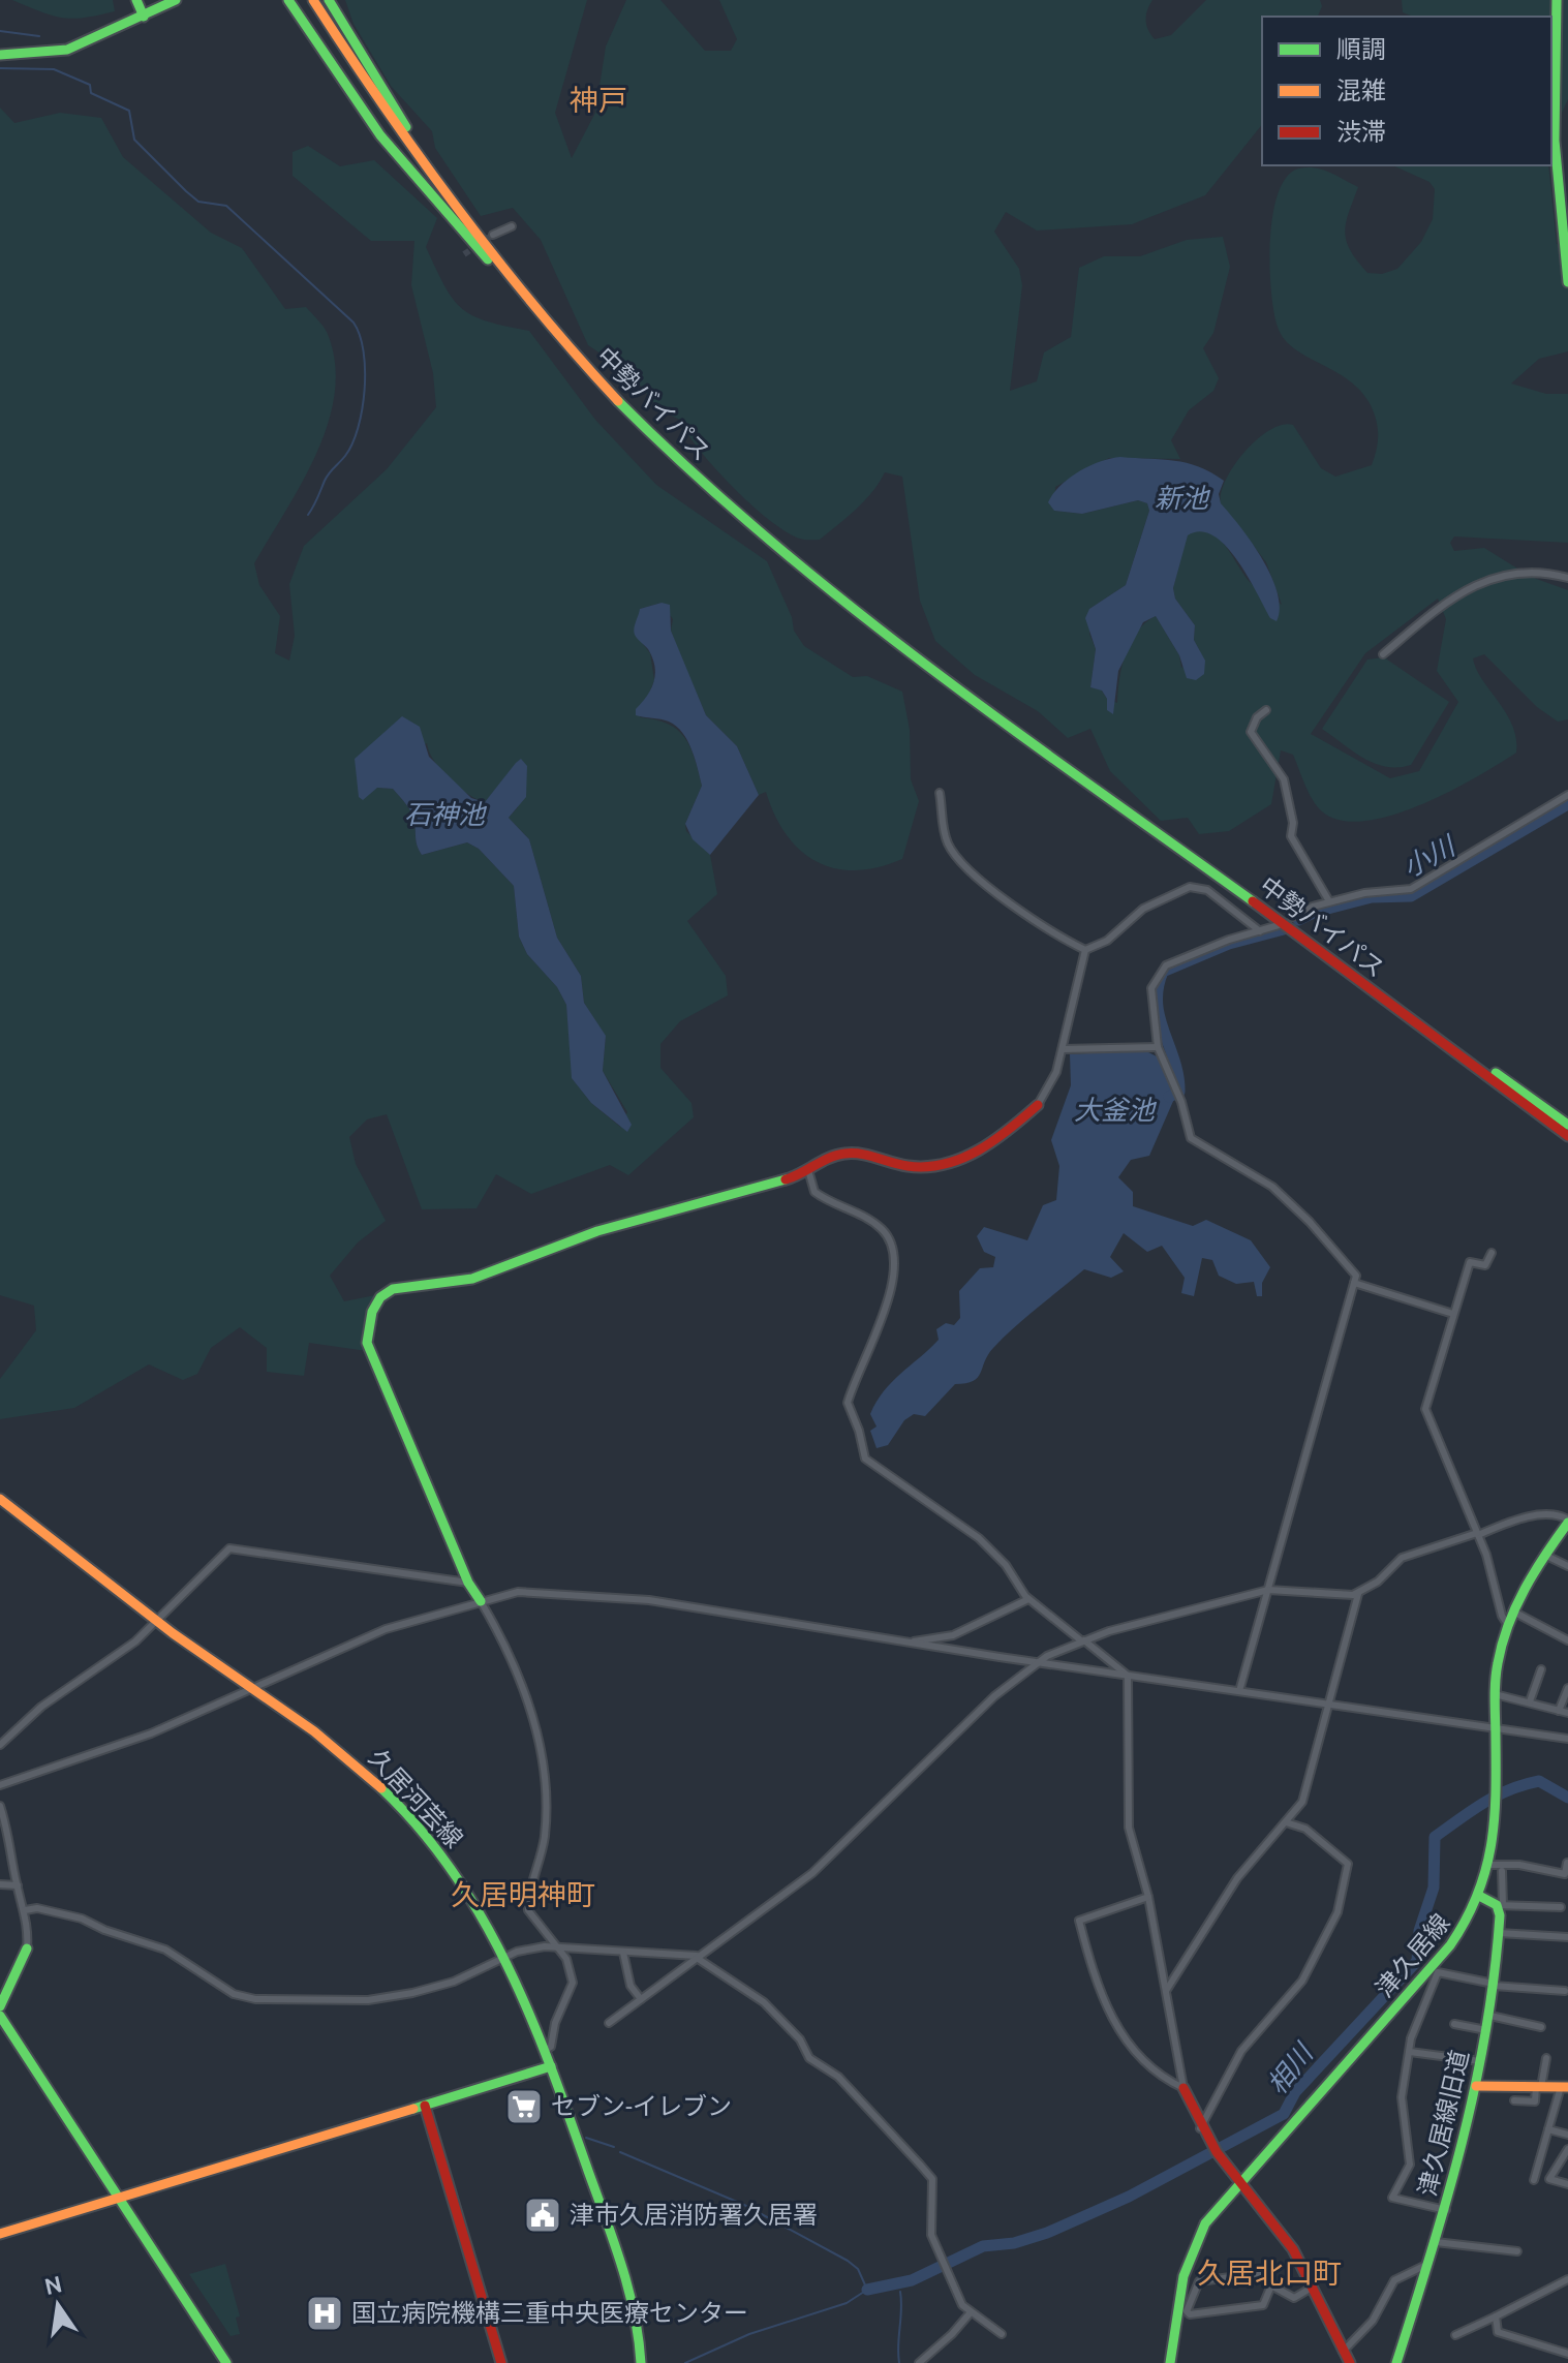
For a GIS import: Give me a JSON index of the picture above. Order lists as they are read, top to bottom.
{
  "streets": {
    "main road": [
      "中勢バイパス",
      "久居河芸線",
      "津久居線",
      "津久居線旧道"
    ]
  },
  "districts": ["神戸", "久居明神町", "久居北口町"],
  "water": [
    "新池",
    "石神池",
    "小川",
    "大釜池",
    "相川"
  ],
  "places": {
    "supermarket": ["セブン-イレブン"],
    "public building": ["津市久居消防署久居署"],
    "hospital": ["国立病院機構三重中央医療センター"]
  },
  "legend": ["順調", "混雑", "渋滞"],
  "north": "top"
}
